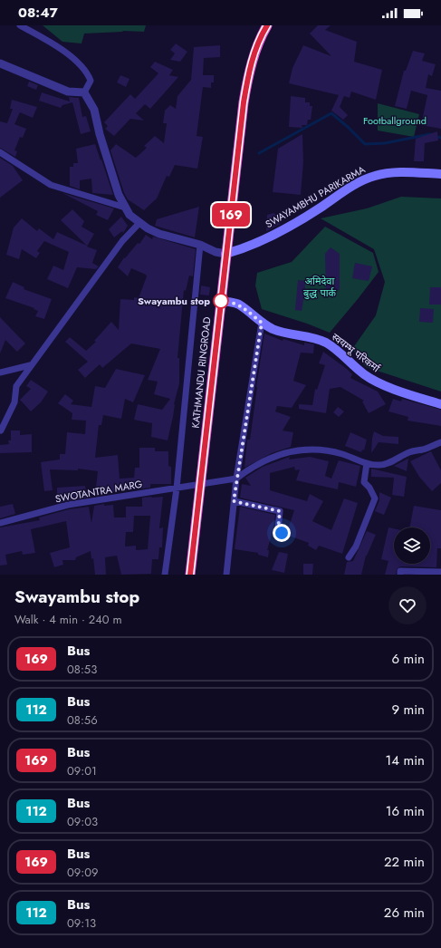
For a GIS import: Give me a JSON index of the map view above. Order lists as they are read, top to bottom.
{
  "streets": {
    "highway": ["KATHMANDU RINGROAD"],
    "main road": ["SWAYAMBHU PARIKARMA", "स्वयम्भू परिकर्मा"],
    "street": ["SWOTANTRA MARG"]
  },
  "crossings": [
    ["SWAYAMBHU PARIKARMA", "KATHMANDU RINGROAD"],
    ["स्वयम्भू परिकर्मा", "KATHMANDU RINGROAD"],
    ["KATHMANDU RINGROAD", "SWOTANTRA MARG"]
  ],
  "parks": ["Footballground", "अमिदेवा बुद्ध पार्क"],
  "places": ["Swayambu stop"],
  "lines": ["bus line 169"],
  "page": {
    "status": "08:47",
    "on_map": "169",
    "heading": ["Swayambu stop", "Walk · 4 min · 240 m"],
    "list": [
      {
        "mark": "169",
        "name": "Bus",
        "note": "08:53",
        "value": "6 min"
      },
      {
        "mark": "112",
        "name": "Bus",
        "note": "08:56",
        "value": "9 min"
      },
      {
        "mark": "169",
        "name": "Bus",
        "note": "09:01",
        "value": "14 min"
      },
      {
        "mark": "112",
        "name": "Bus",
        "note": "09:03",
        "value": "16 min"
      },
      {
        "mark": "169",
        "name": "Bus",
        "note": "09:09",
        "value": "22 min"
      },
      {
        "mark": "112",
        "name": "Bus",
        "note": "09:13",
        "value": "26 min"
      }
    ]
  }
}
